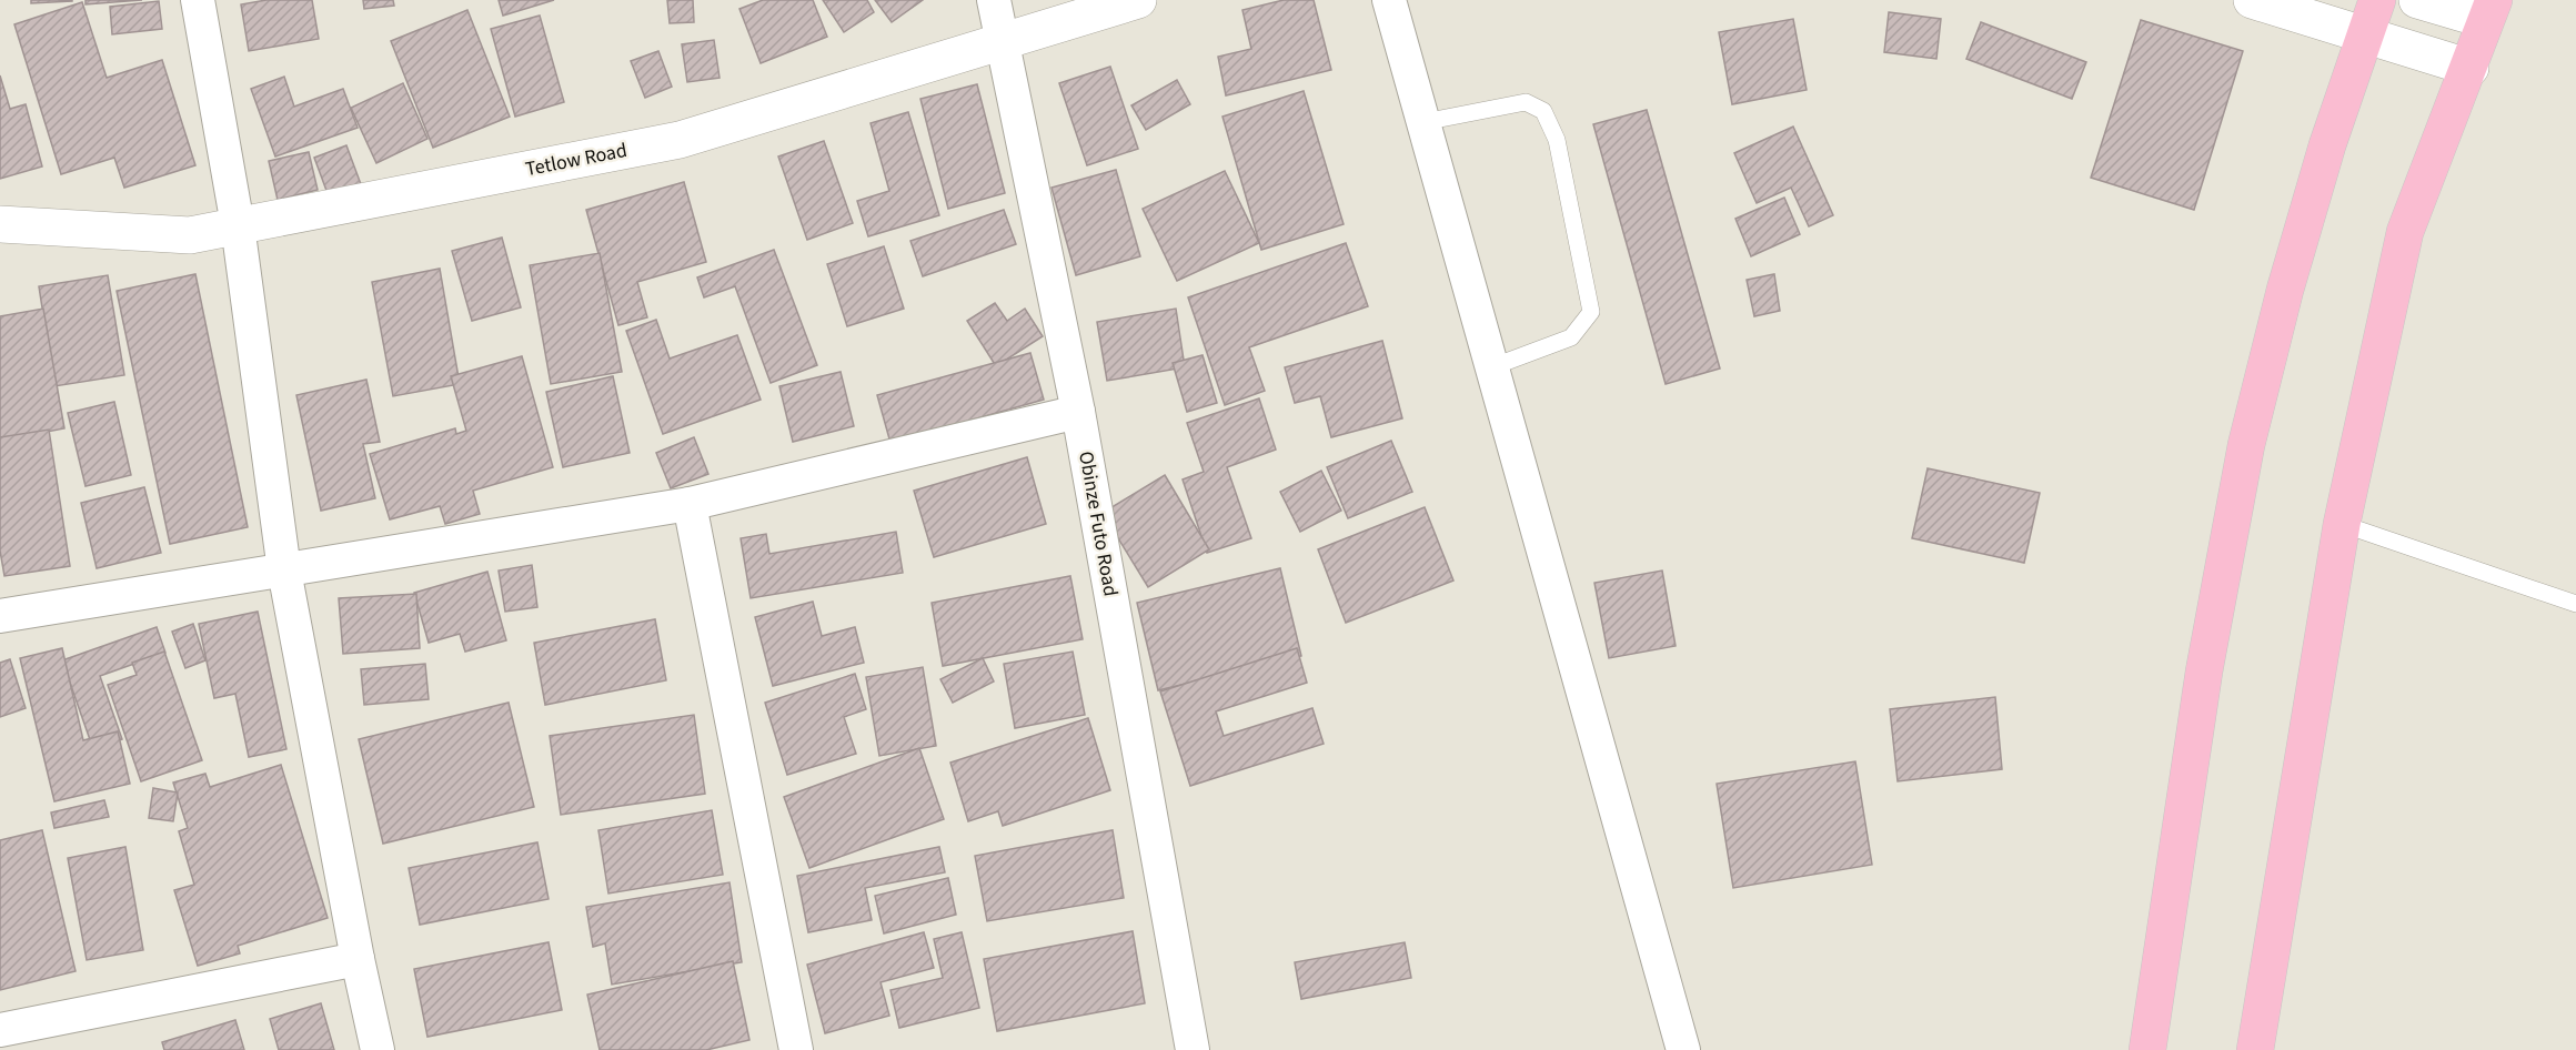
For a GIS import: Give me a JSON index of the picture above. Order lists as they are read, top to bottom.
{
  "streets": {
    "street": ["Tetlow Road", "Obinze Futo Road"]
  },
  "crossings": [
    ["Tetlow Road", "Obinze Futo Road"]
  ]
}
